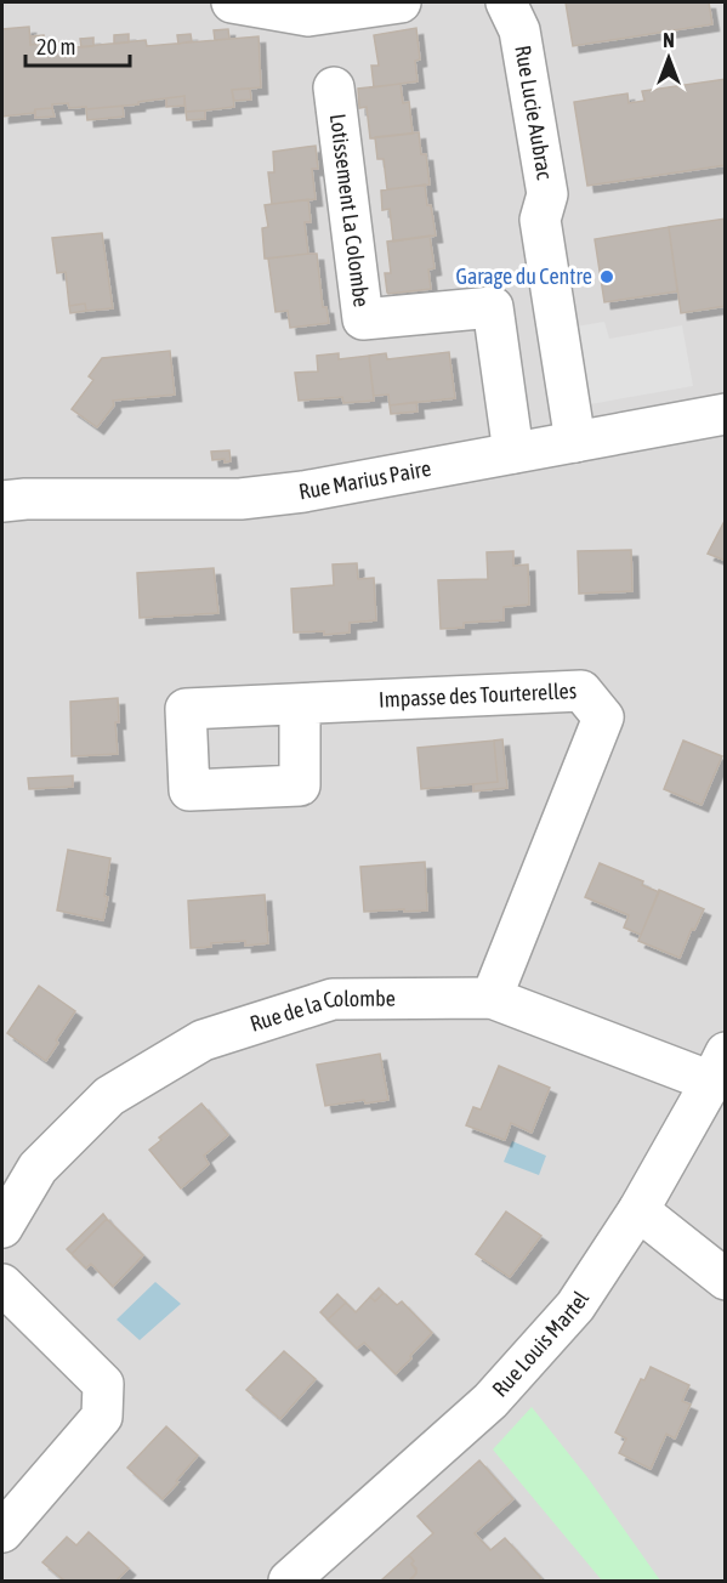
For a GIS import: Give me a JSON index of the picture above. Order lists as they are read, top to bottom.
{
  "streets": {
    "street": [
      "Rue Lucie Aubrac",
      "Lotissement La Colombe",
      "Rue Marius Paire",
      "Impasse des Tourterelles",
      "Rue de la Colombe",
      "Rue Louis Martel"
    ]
  },
  "crossings": [
    ["Rue Lucie Aubrac", "Rue Marius Paire"],
    ["Lotissement La Colombe", "Rue Marius Paire"],
    ["Impasse des Tourterelles", "Rue de la Colombe"],
    ["Rue de la Colombe", "Rue Louis Martel"]
  ],
  "places": ["Garage du Centre"],
  "scale_bar": "20 m",
  "north": "top"
}
